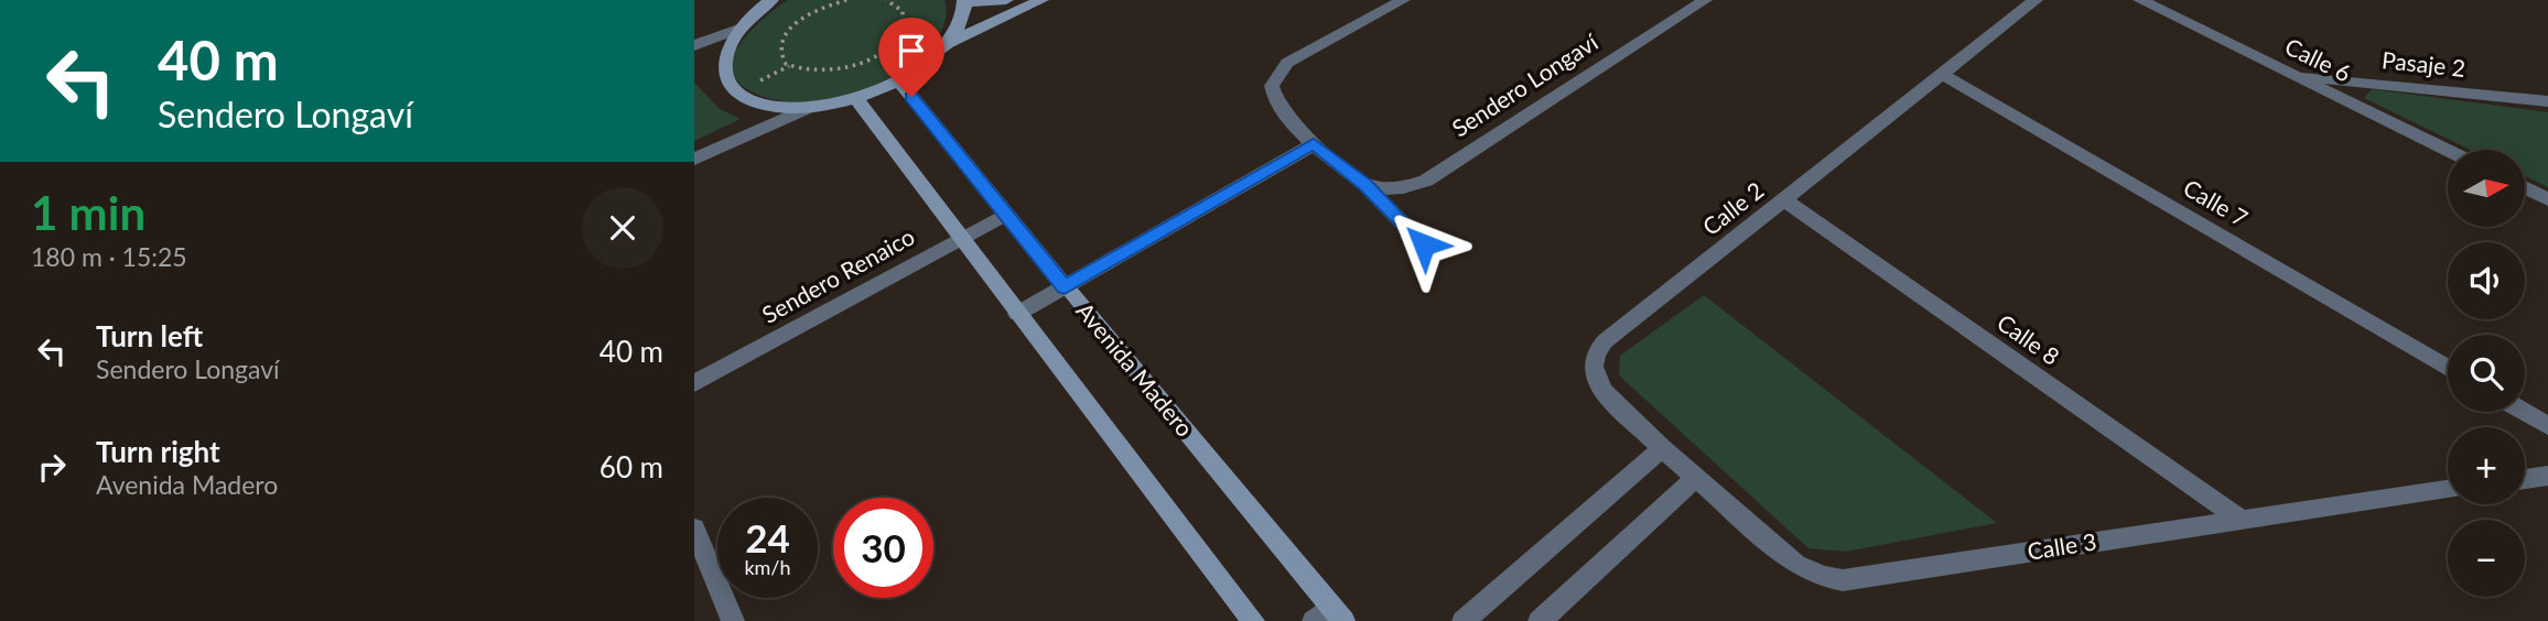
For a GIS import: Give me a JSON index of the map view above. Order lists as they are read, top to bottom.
{
  "streets": {
    "street": [
      "Calle 6",
      "Pasaje 2",
      "Sendero Longaví",
      "Calle 7",
      "Calle 2",
      "Sendero Renaico",
      "Calle 8",
      "Avenida Madero",
      "Calle 3"
    ]
  },
  "crossings": [
    ["Calle 6", "Pasaje 2"],
    ["Calle 7", "Calle 2"],
    ["Calle 2", "Calle 8"],
    ["Calle 2", "Calle 3"],
    ["Sendero Renaico", "Avenida Madero"],
    ["Calle 8", "Calle 3"]
  ],
  "north": "right",
  "page": {
    "turn": ["40 m", "Sendero Longaví"],
    "map_buttons": ["+", "−"],
    "heading": ["1 min", "180 m · 15:25"],
    "list": [
      {
        "name": "Turn left",
        "note": "Sendero Longaví",
        "value": "40 m"
      },
      {
        "name": "Turn right",
        "note": "Avenida Madero",
        "value": "60 m"
      }
    ],
    "speed": "24 km/h",
    "limit": "30"
  }
}
